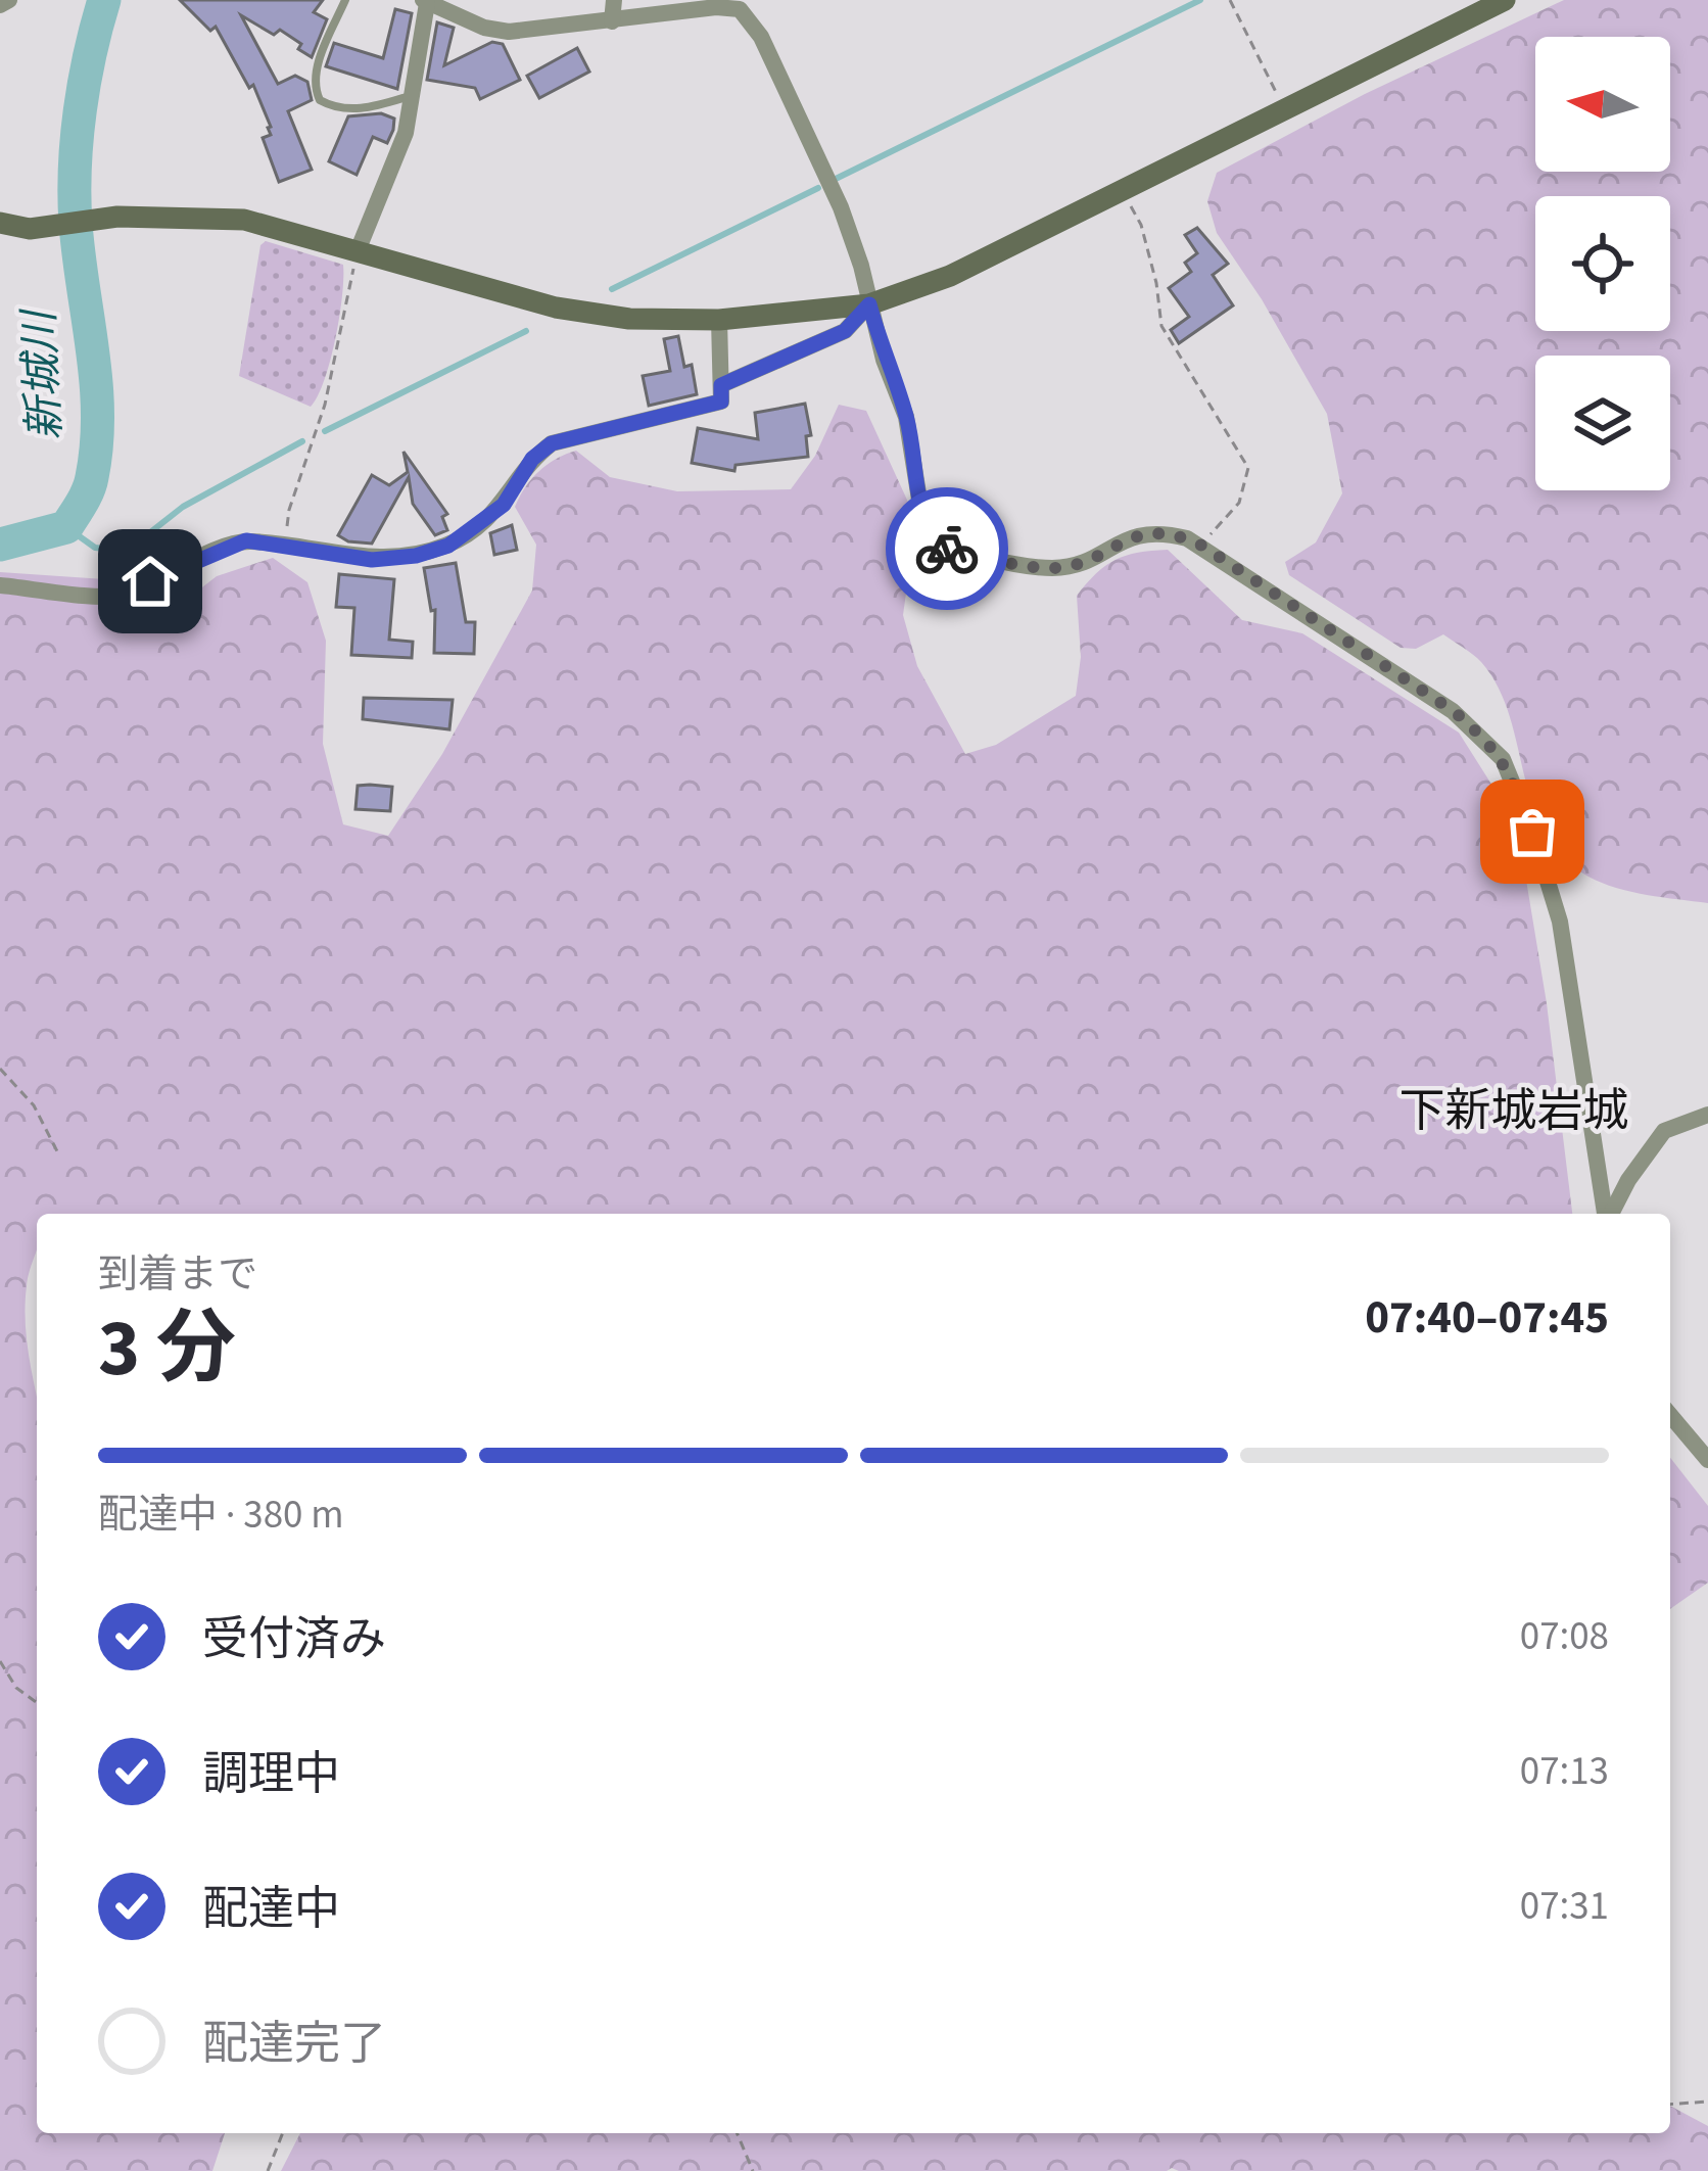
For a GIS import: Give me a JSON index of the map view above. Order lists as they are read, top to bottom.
{
  "districts": ["下新城岩城"],
  "water": ["新城川"],
  "north": "left",
  "page": {
    "heading": ["3 分", "到着まで", "07:40–07:45"],
    "bar": "配達中 · 380 m",
    "list": [
      ["受付済み", "07:08"],
      ["調理中", "07:13"],
      ["配達中", "07:31"],
      "配達完了"
    ]
  }
}
